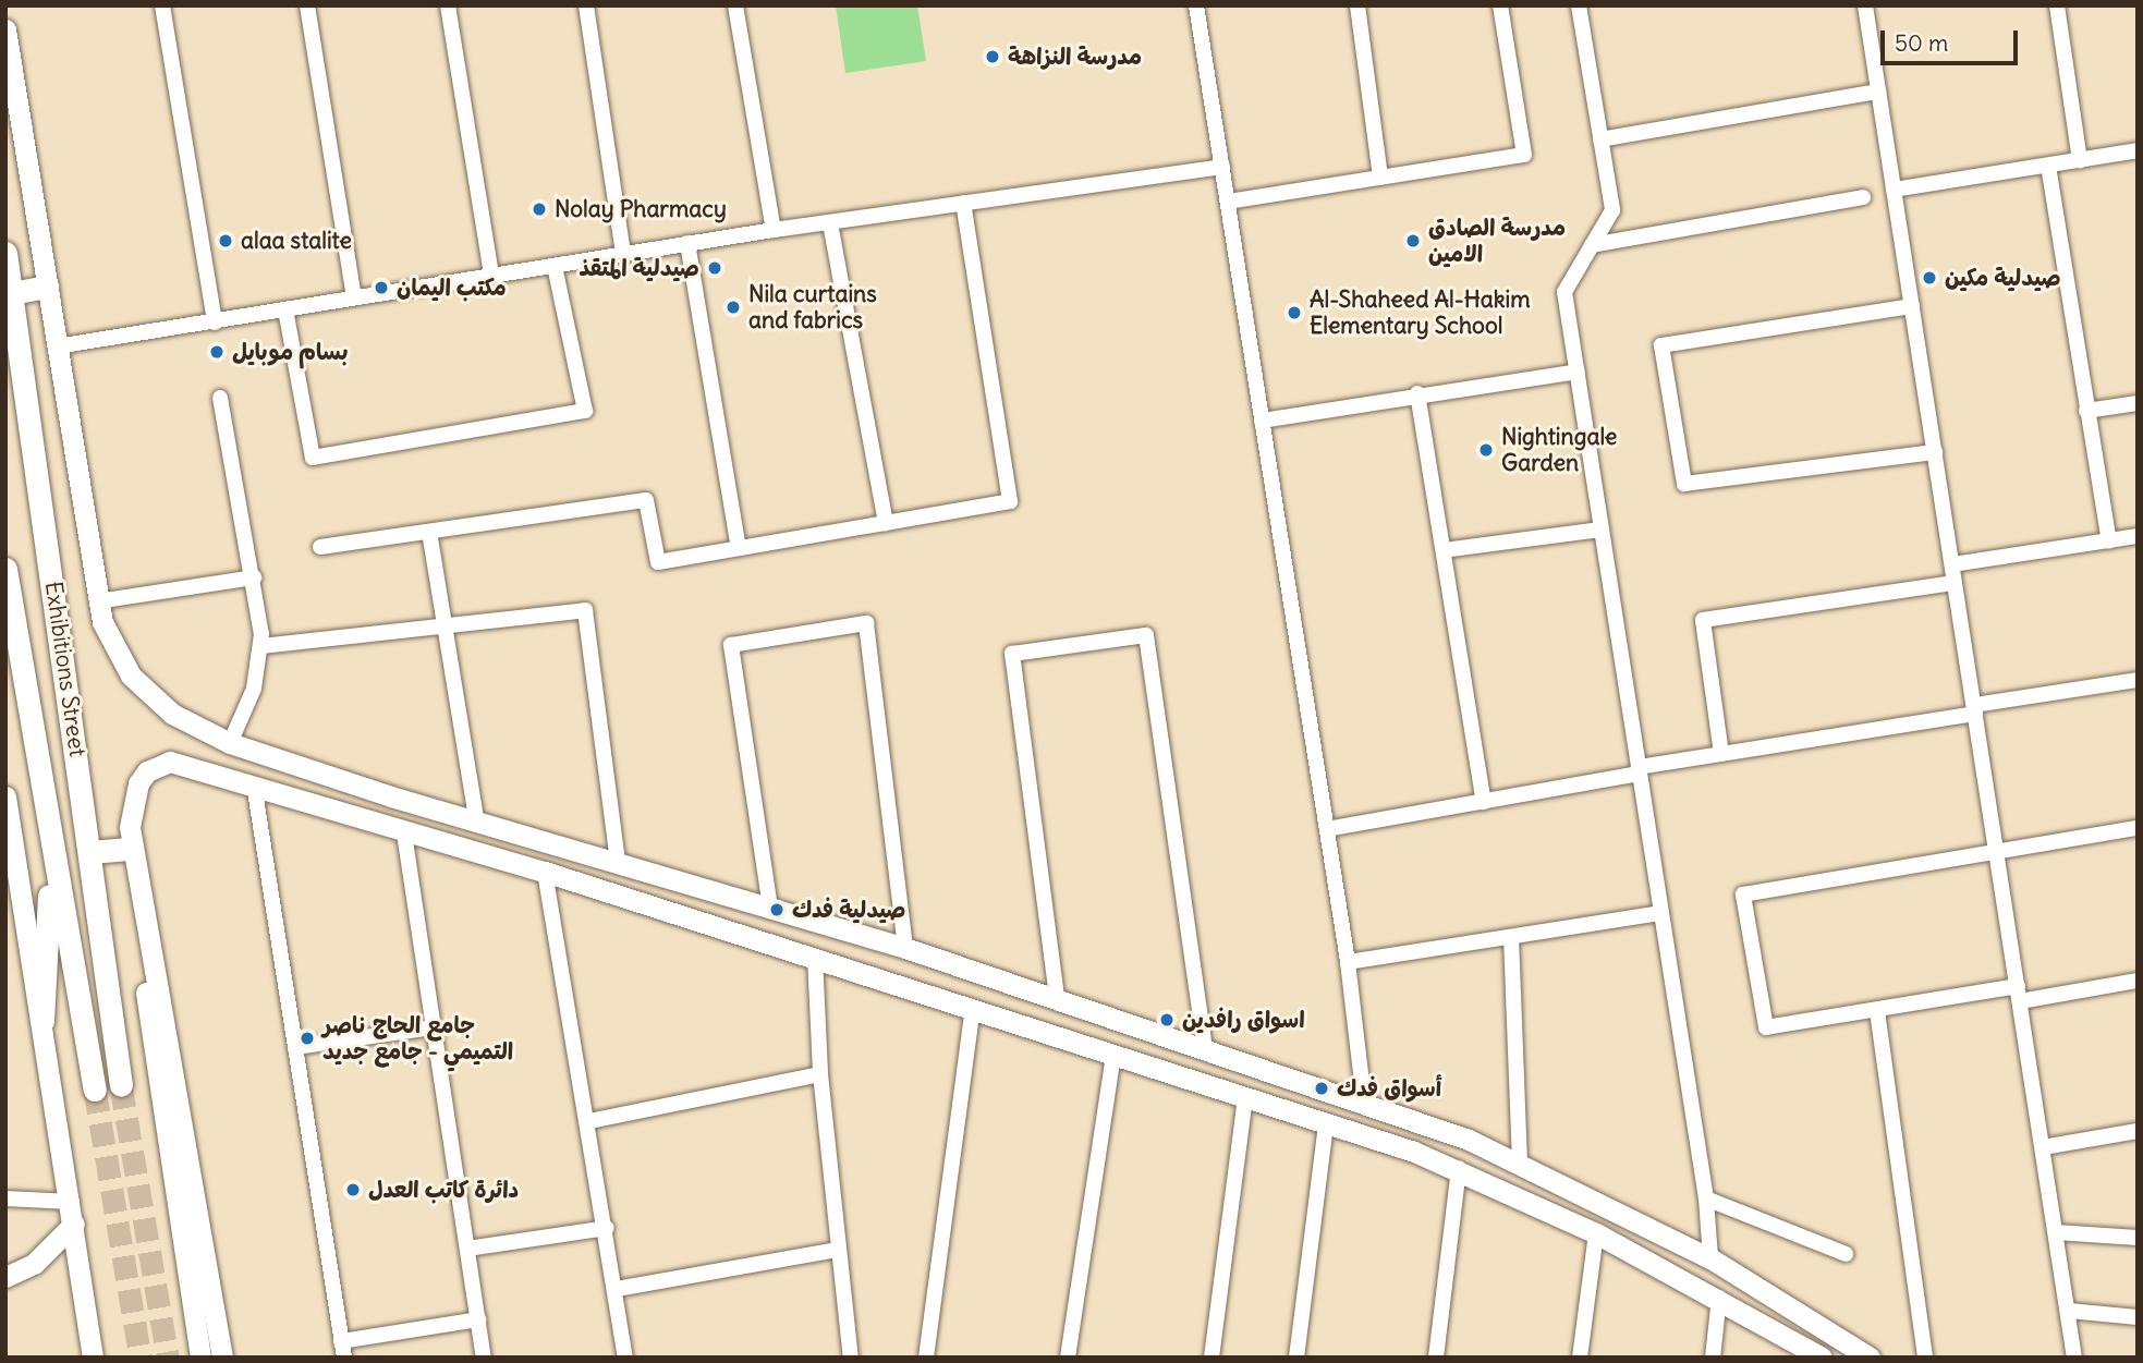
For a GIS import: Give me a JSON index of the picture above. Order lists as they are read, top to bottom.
{
  "streets": {
    "main road": ["Exhibitions Street"]
  },
  "places": [
    "مدرسة النزاهة",
    "Nolay Pharmacy",
    "alaa stalite",
    "مدرسة الصادق الامين",
    "صيدلية المتقذ",
    "صيدلية مكين",
    "مكتب اليمان",
    "Nila curtains and fabrics",
    "Al-Shaheed Al-Hakim Elementary School",
    "بسام موبايل",
    "Nightingale Garden",
    "صيدلية فدك",
    "اسواق رافدين",
    "جامع الحاج ناصر التميمي - جامع جديد",
    "أسواق فدك",
    "دائرة كاتب العدل"
  ],
  "scale_bar": "50 m"
}
